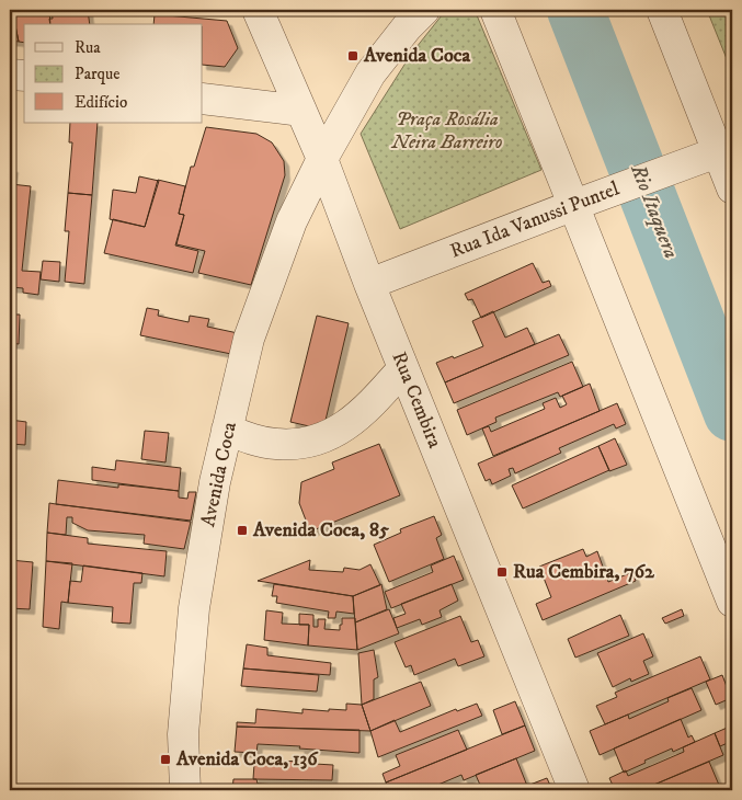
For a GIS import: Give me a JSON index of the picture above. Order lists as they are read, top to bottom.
{
  "streets": {
    "street": ["Rua Ida Vanussi Puntel", "Rua Cembira", "Avenida Coca"]
  },
  "crossings": [
    ["Rua Ida Vanussi Puntel", "Rua Cembira"],
    ["Rua Cembira", "Avenida Coca"]
  ],
  "water": ["Rio Itaquera"],
  "parks": ["Praça Rosália Neira Barreiro"],
  "places": {
    "transit": [
      "Avenida Coca",
      "Avenida Coca, 85",
      "Rua Cembira, 762",
      "Avenida Coca, 136"
    ]
  },
  "legend": ["Rua", "Parque", "Edifício"]
}
